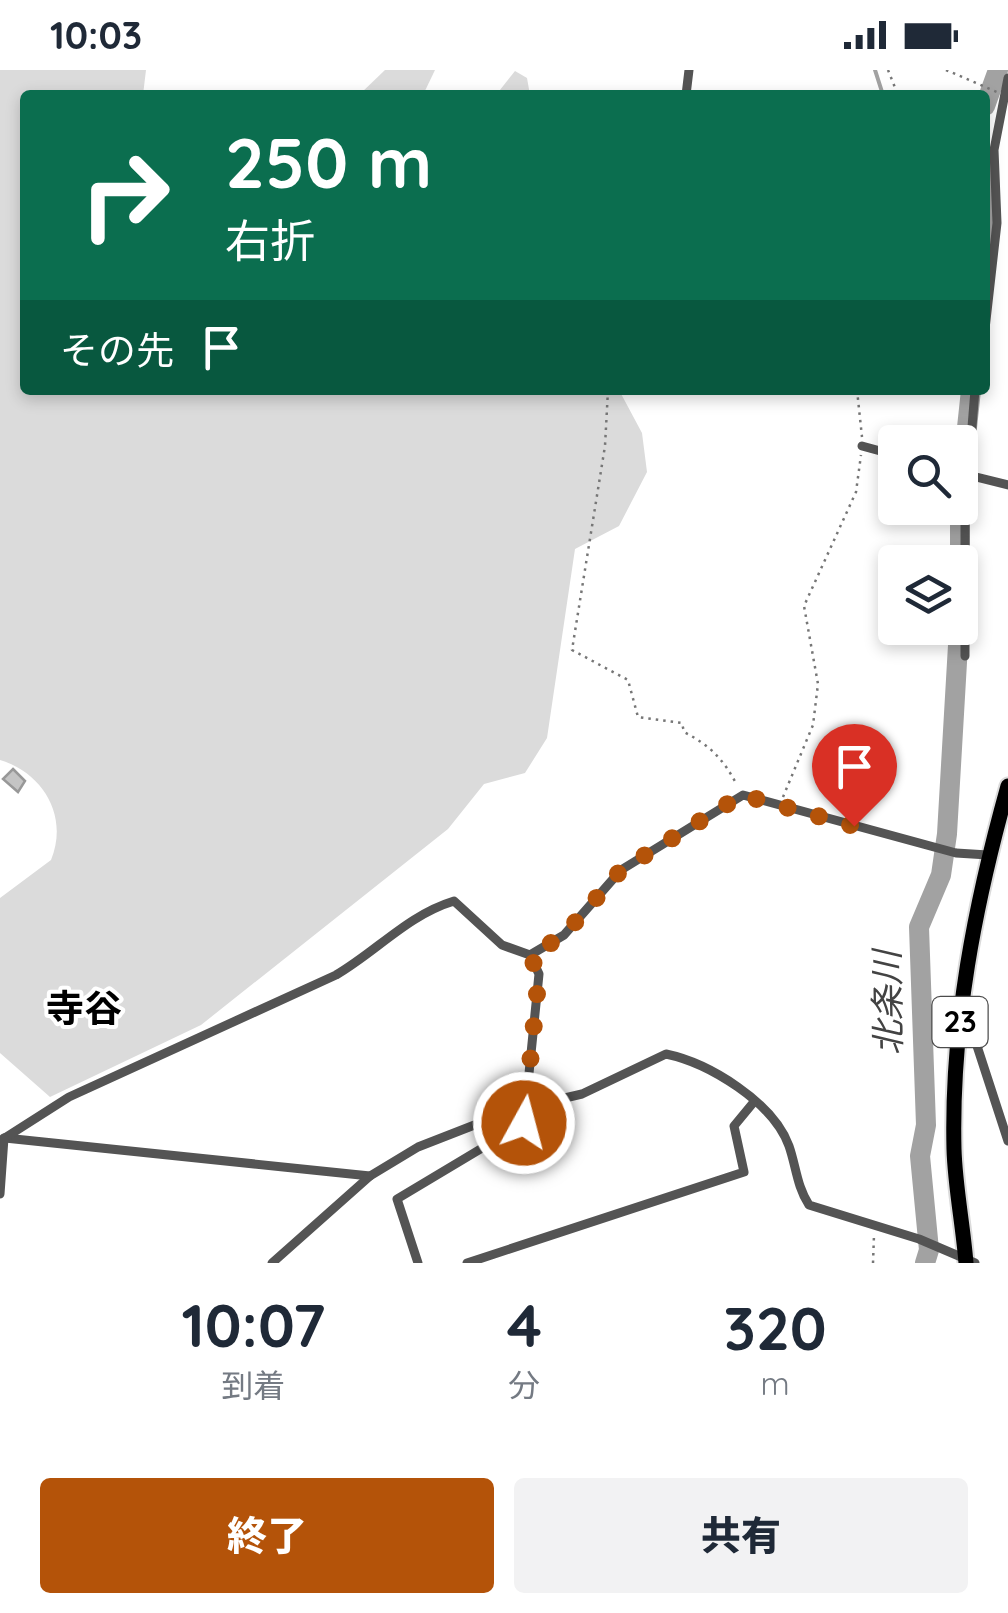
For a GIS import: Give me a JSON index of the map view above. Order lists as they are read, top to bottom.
{
  "streets": {
    "main road": ["23"]
  },
  "districts": ["寺谷"],
  "water": ["北条川"],
  "page": {
    "status": "10:03",
    "turn": ["250 m", "右折"],
    "then": "その先",
    "eta": [
      "10:07",
      "到着",
      "4",
      "分",
      "320",
      "m"
    ],
    "buttons": ["終了", "共有"]
  }
}
